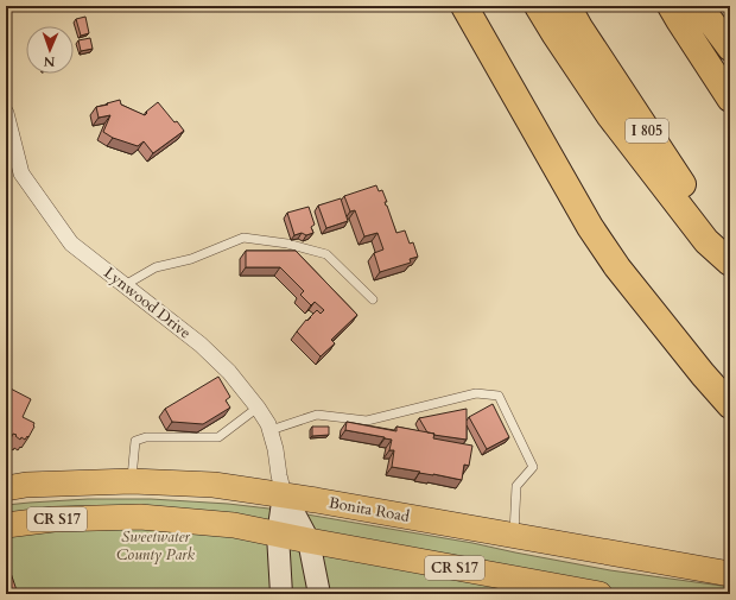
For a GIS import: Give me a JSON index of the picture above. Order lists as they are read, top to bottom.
{
  "streets": {
    "highway": ["I 805"],
    "main road": ["Bonita Road", "CR S17"],
    "street": ["Lynwood Drive"]
  },
  "crossings": [
    ["Lynwood Drive", "Bonita Road"]
  ],
  "parks": ["Sweetwater County Park"],
  "north": "bottom"
}
